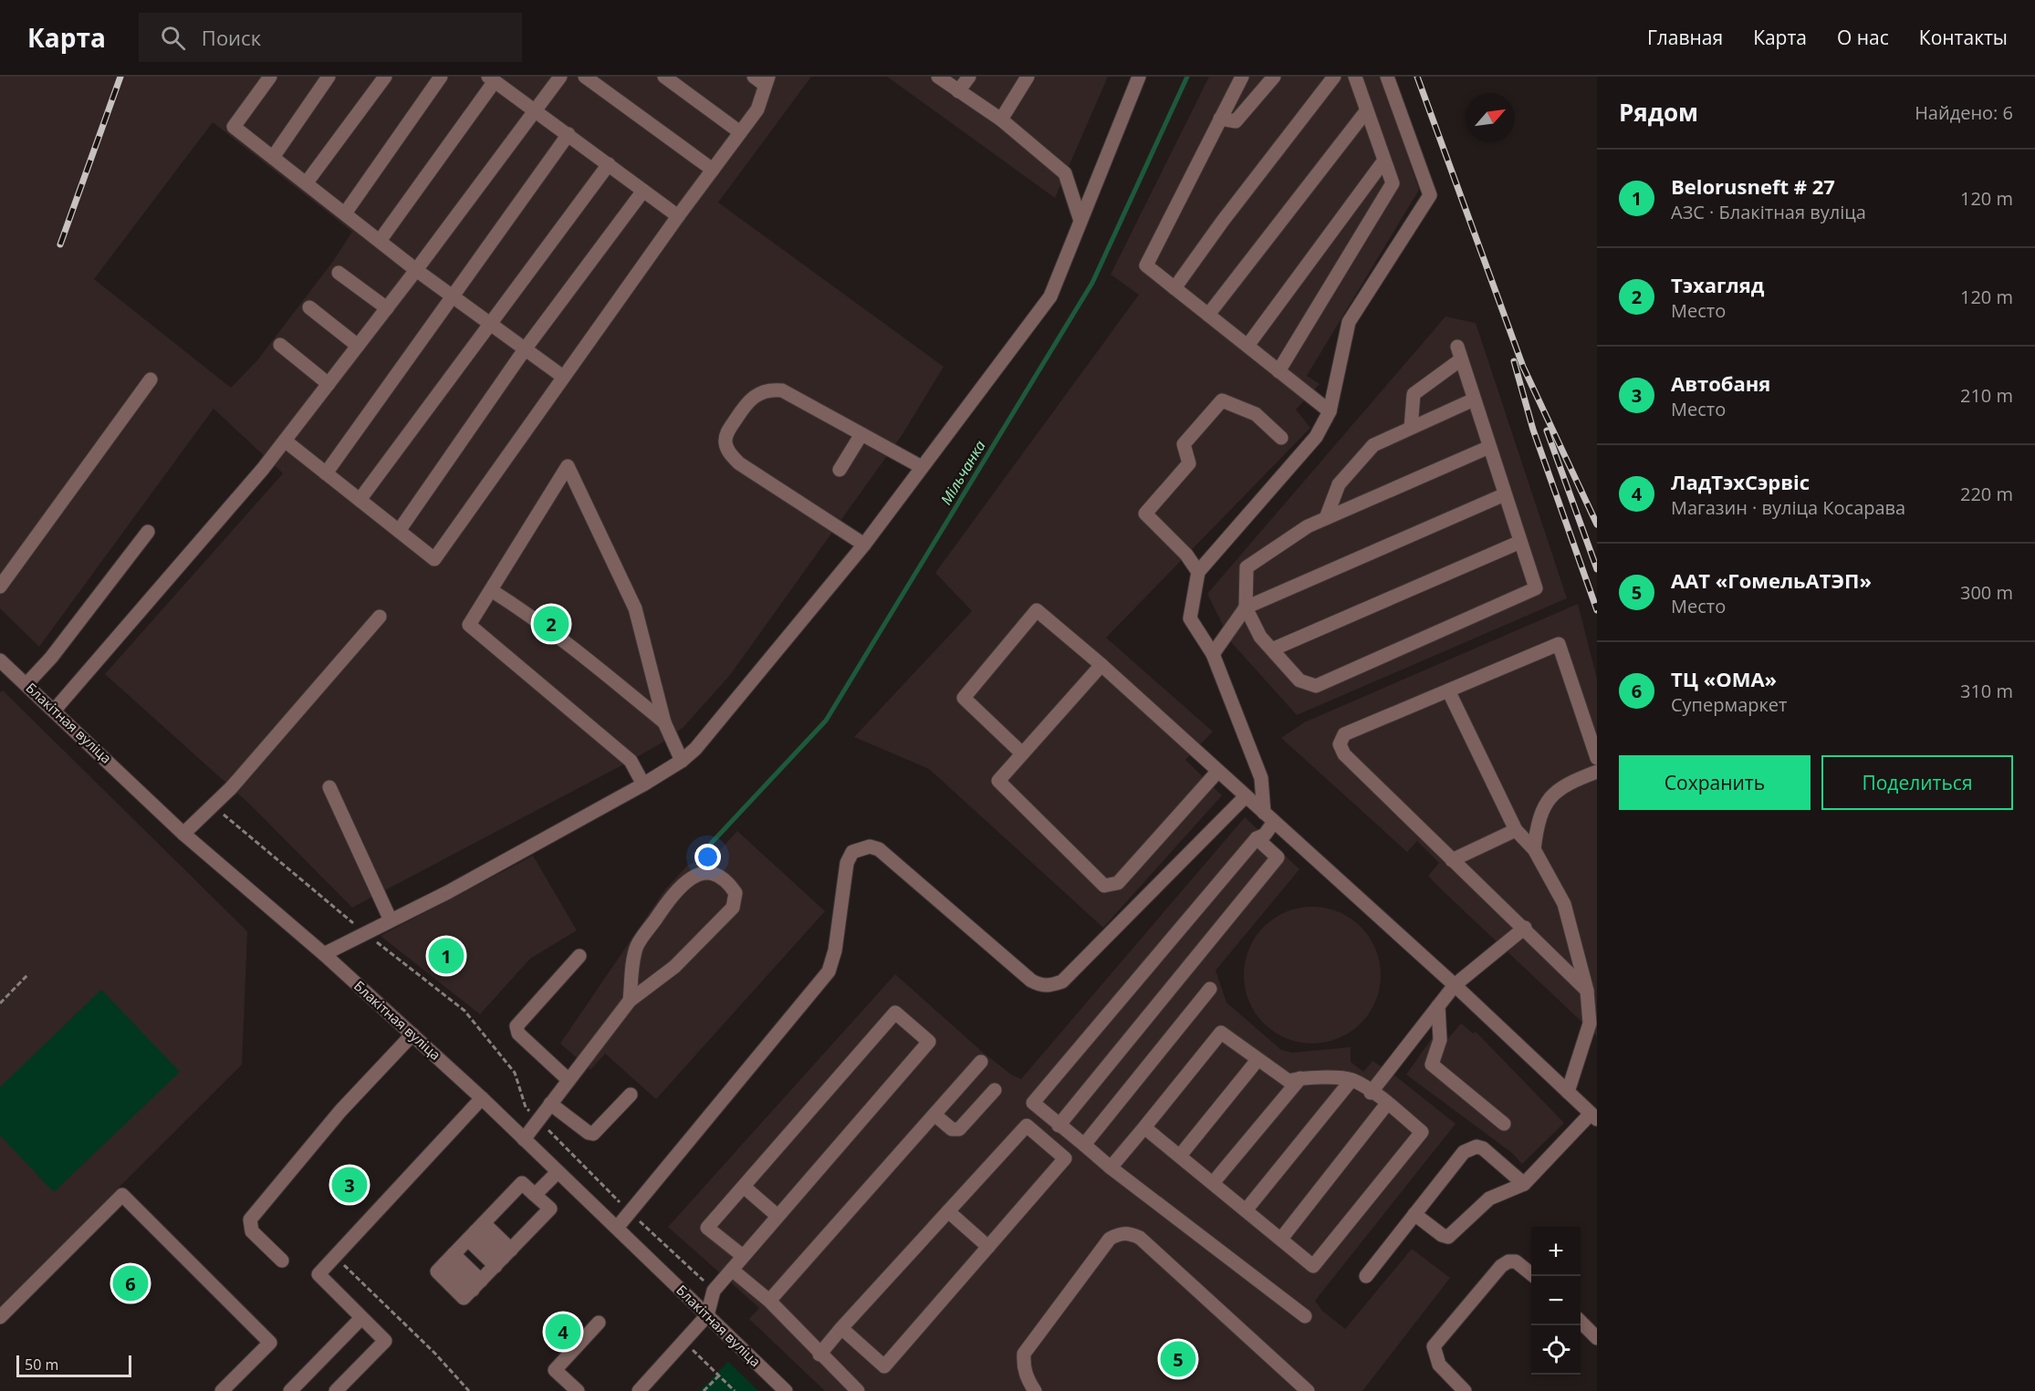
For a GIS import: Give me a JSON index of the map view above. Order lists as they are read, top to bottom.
{
  "streets": {
    "street": ["Блакітная вуліца"]
  },
  "water": ["Мільчанка"],
  "scale_bar": "50 m",
  "north": "top right",
  "page": {
    "header": "Карта",
    "search": "Поиск",
    "nav": [
      "Главная",
      "Карта",
      "О нас",
      "Контакты"
    ],
    "heading": ["Рядом", "Найдено: 6"],
    "list": [
      {
        "mark": "1",
        "name": "Belorusneft # 27",
        "note": "АЗС · Блакітная вуліца",
        "value": "120 m"
      },
      {
        "mark": "2",
        "name": "Тэхагляд",
        "note": "Место",
        "value": "120 m"
      },
      {
        "mark": "3",
        "name": "Автобаня",
        "note": "Место",
        "value": "210 m"
      },
      {
        "mark": "4",
        "name": "ЛадТэхСэрвіс",
        "note": "Магазин · вуліца Косарава",
        "value": "220 m"
      },
      {
        "mark": "5",
        "name": "ААТ «ГомельАТЭП»",
        "note": "Место",
        "value": "300 m"
      },
      {
        "mark": "6",
        "name": "ТЦ «ОМА»",
        "note": "Супермаркет",
        "value": "310 m"
      }
    ],
    "pins": [
      "2",
      "1",
      "3",
      "6",
      "4",
      "5"
    ],
    "buttons": ["Сохранить", "Поделиться"],
    "map_buttons": ["+", "−"],
    "scale": "50 m"
  }
}
